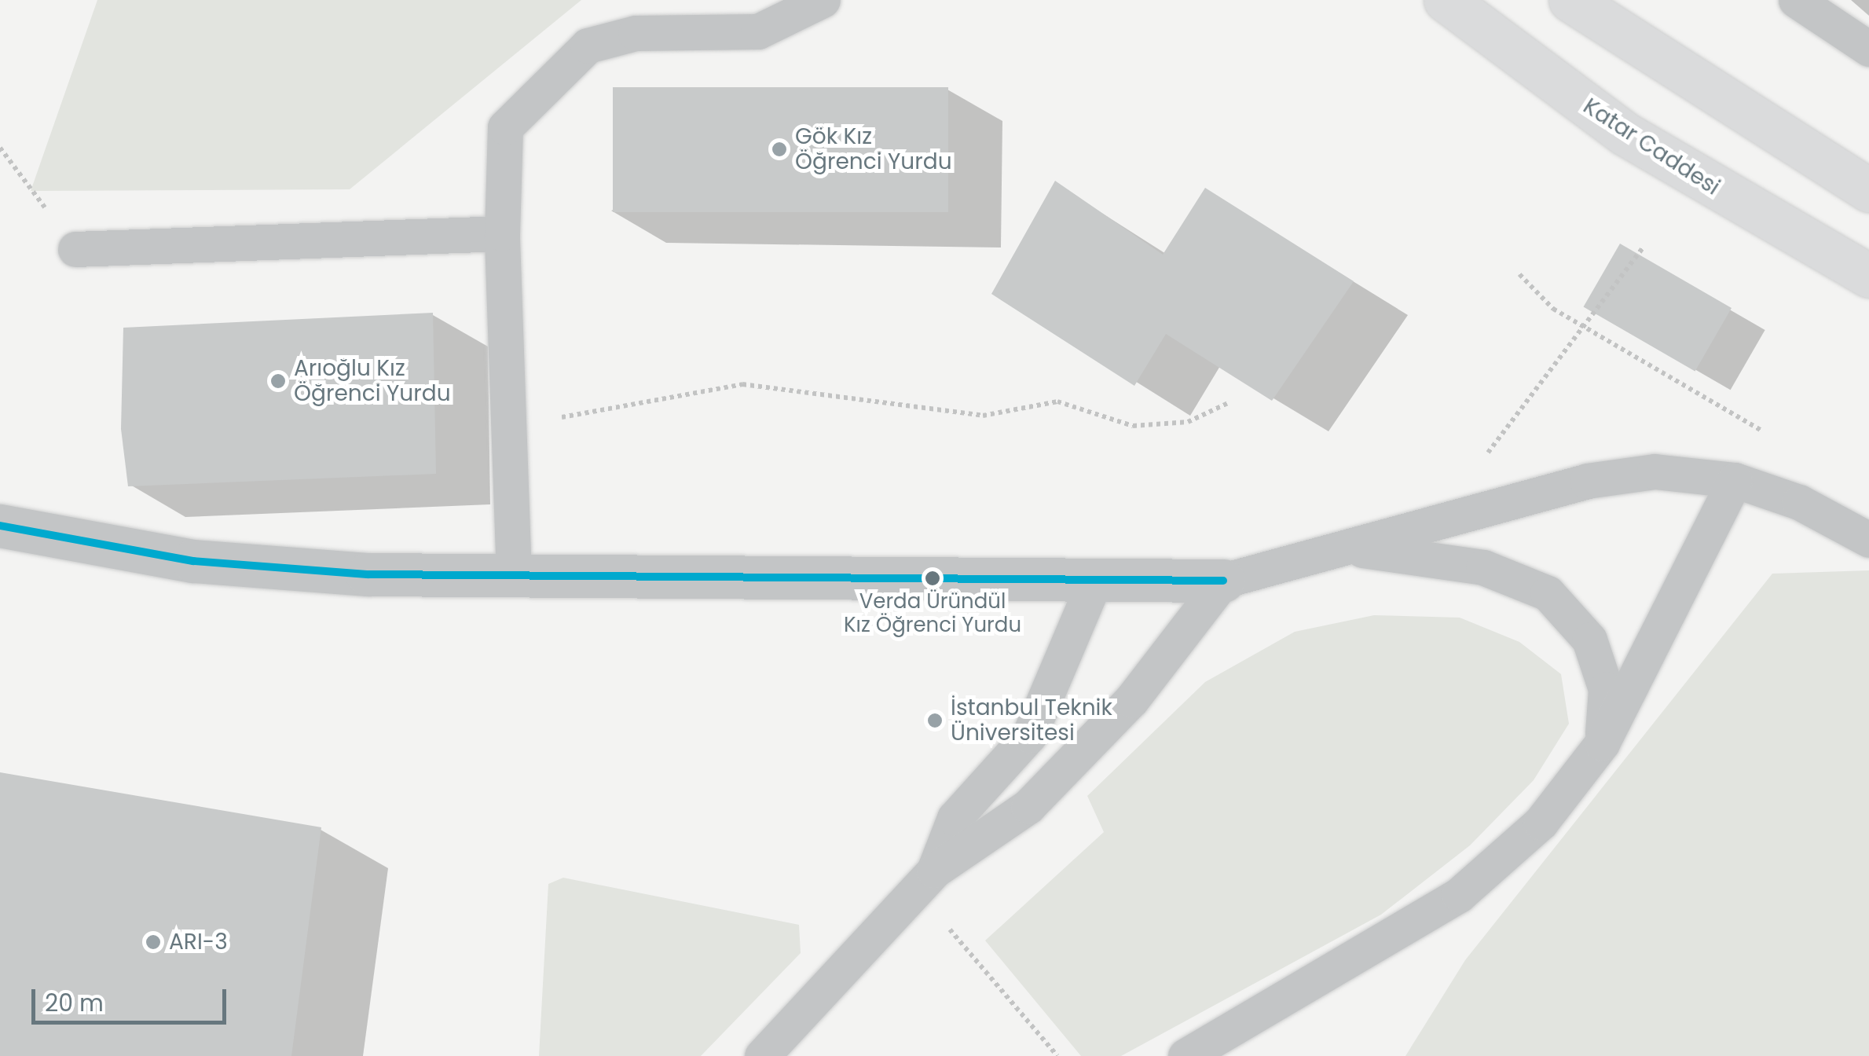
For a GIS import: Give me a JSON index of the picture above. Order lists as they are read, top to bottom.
{
  "streets": {
    "main road": ["Katar Caddesi"]
  },
  "places": [
    "Gök Kız Öğrenci Yurdu",
    "Arıoğlu Kız Öğrenci Yurdu",
    "Verda Üründül Kız Öğrenci Yurdu",
    "İstanbul Teknik Üniversitesi",
    "ARI-3"
  ],
  "scale_bar": "20 m"
}
